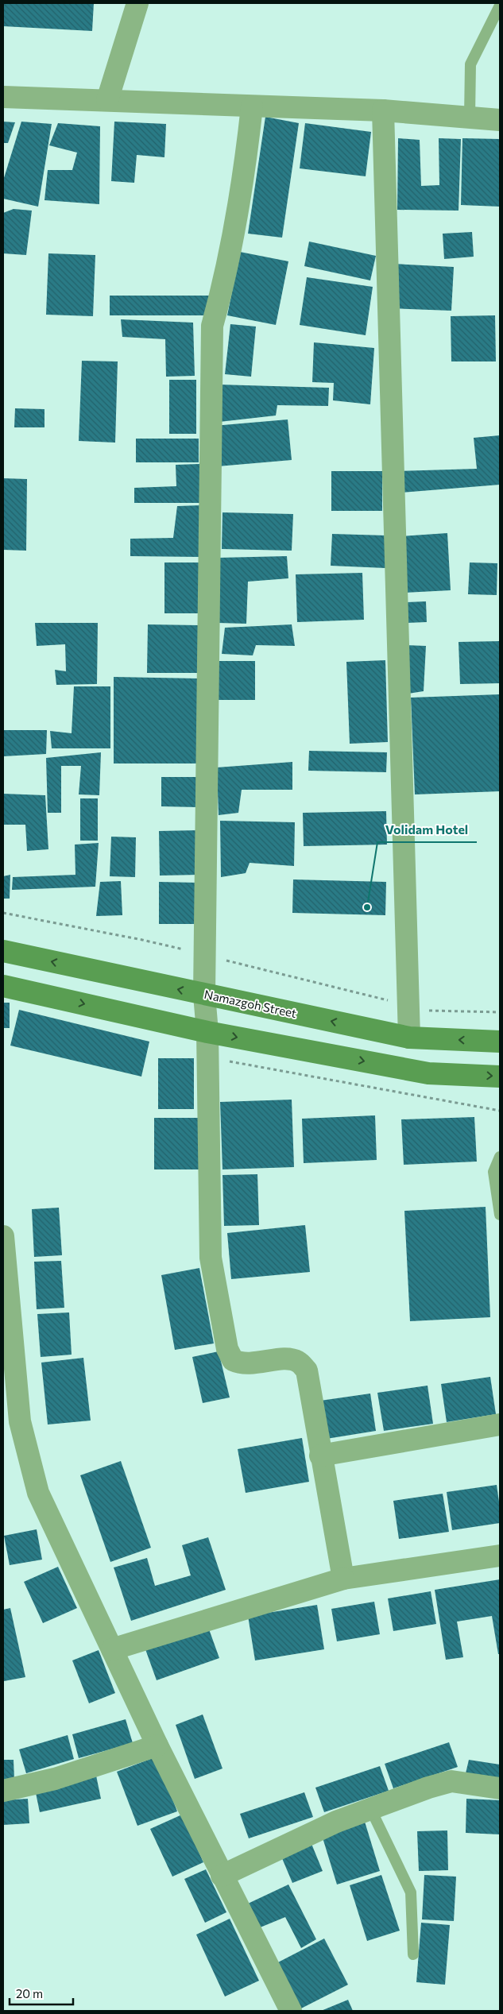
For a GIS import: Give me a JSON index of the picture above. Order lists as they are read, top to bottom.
{
  "streets": {
    "main road": ["Namazgoh Street"]
  },
  "places": ["Volidam Hotel"],
  "scale_bar": "20 m"
}
